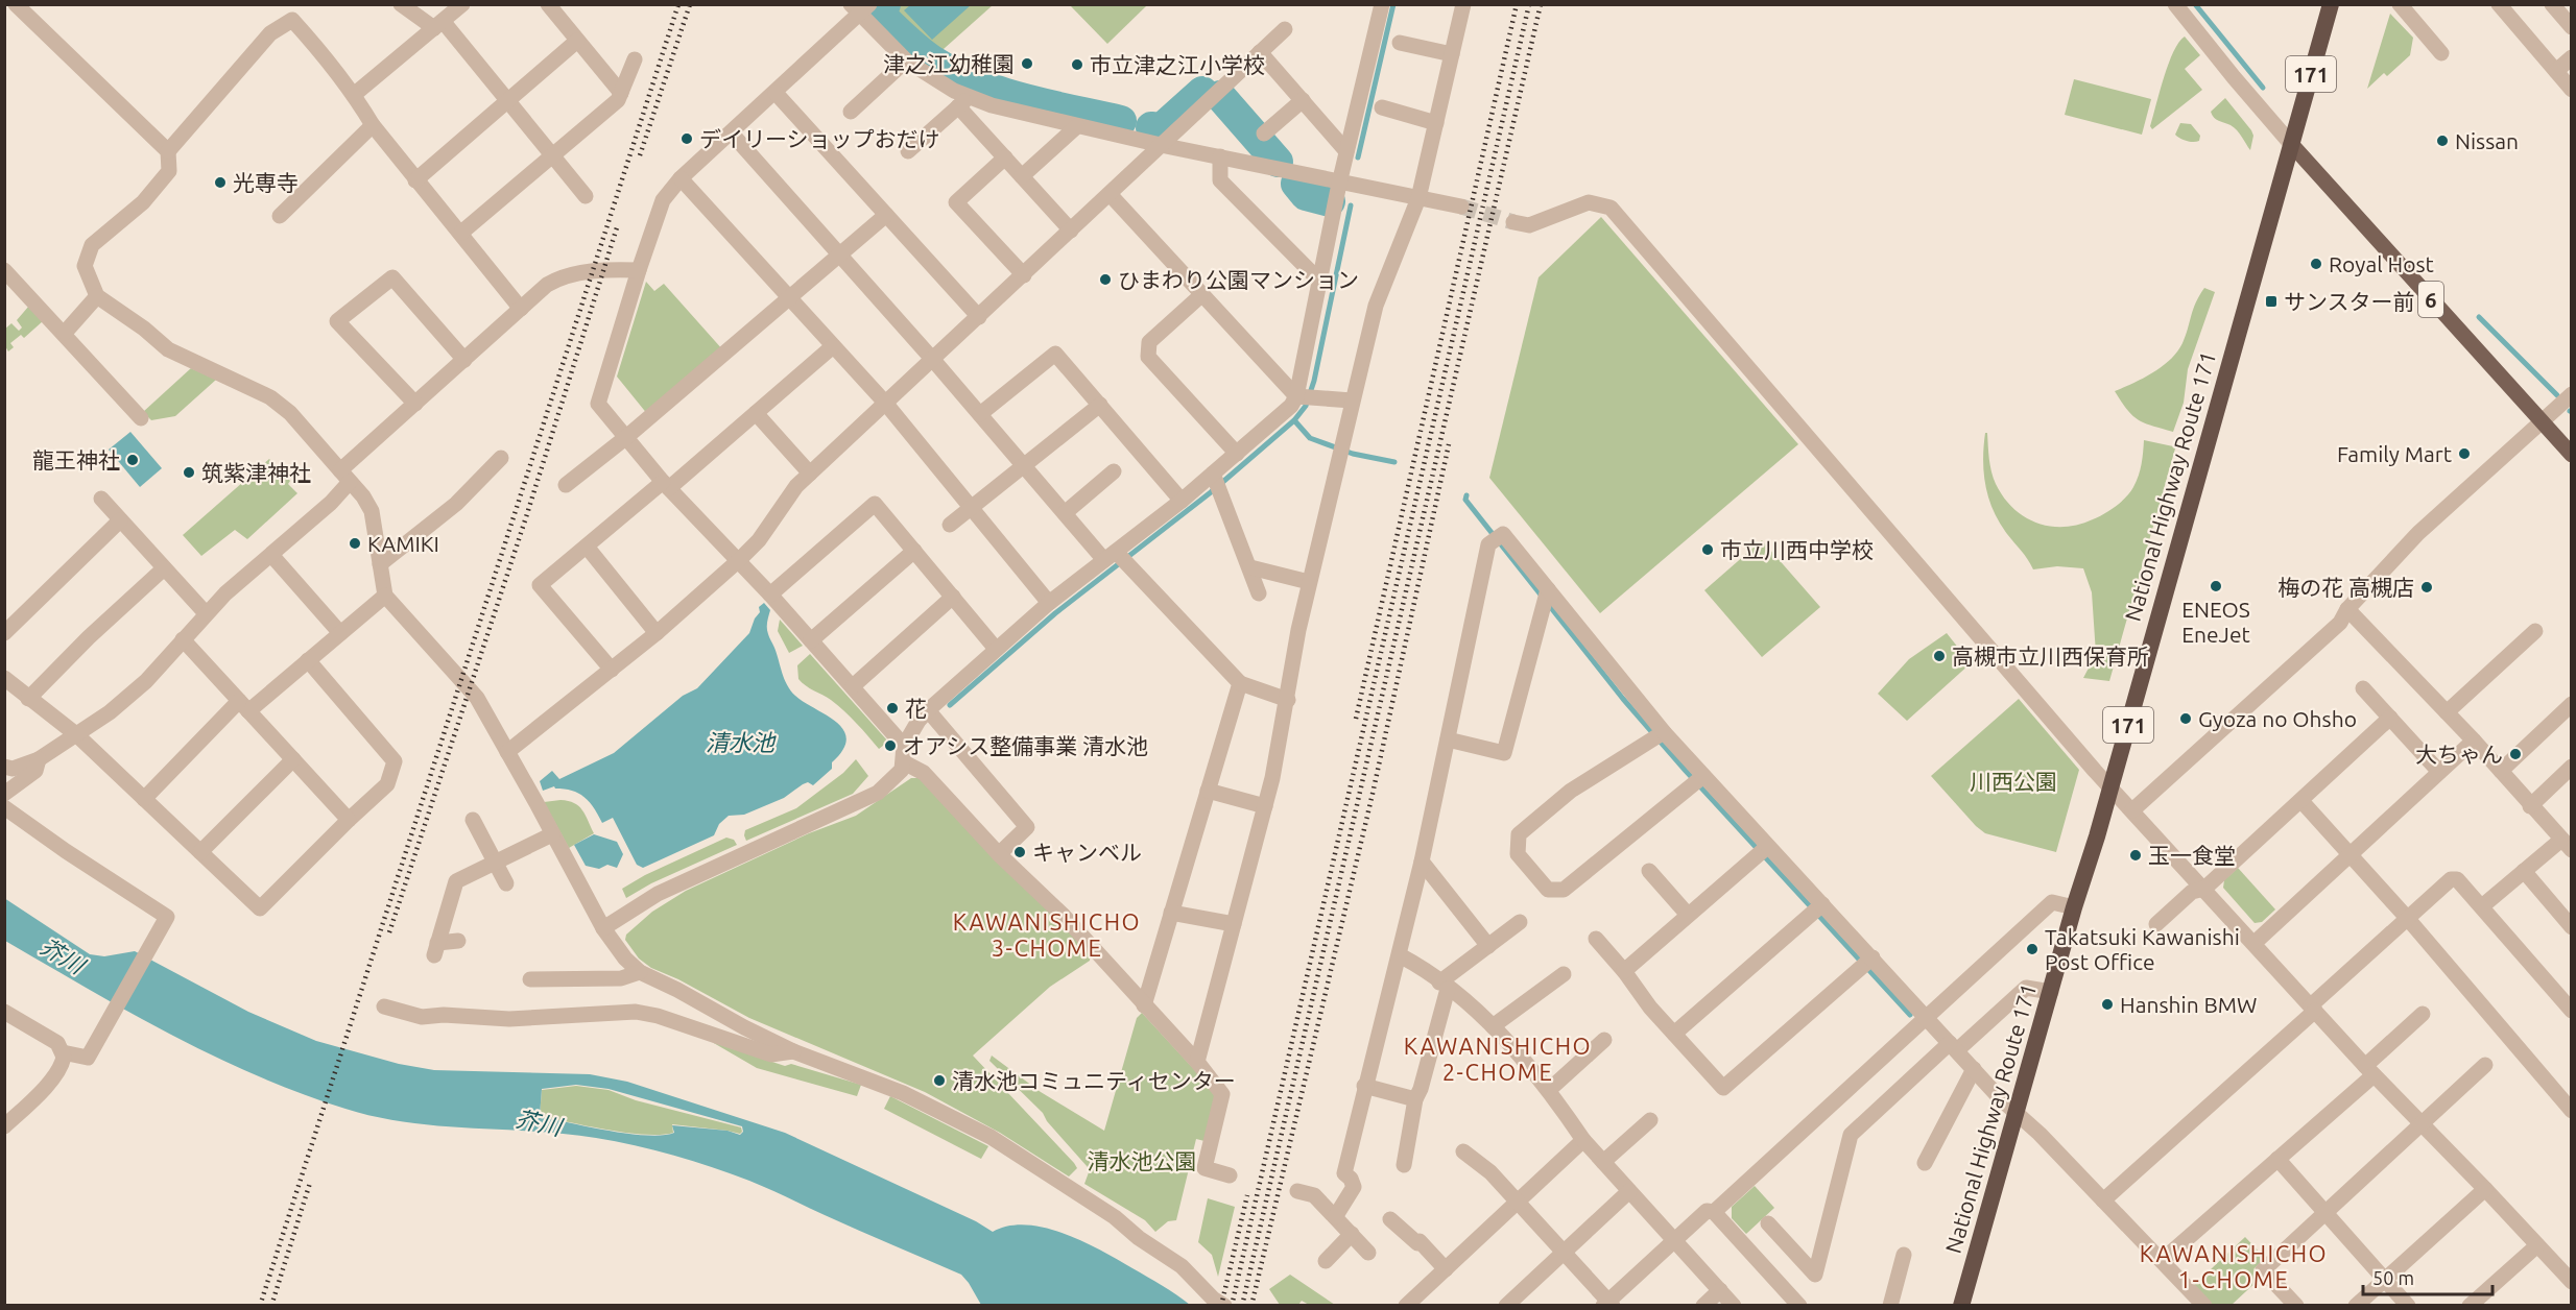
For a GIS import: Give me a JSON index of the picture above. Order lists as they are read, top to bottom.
{
  "streets": {
    "highway": ["171", "National Highway Route 171"],
    "main road": ["6"]
  },
  "crossings": [
    ["6", "National Highway Route 171"]
  ],
  "districts": ["KAWANISHICHO 3-CHOME", "KAWANISHICHO 2-CHOME", "KAWANISHICHO 1-CHOME"],
  "water": ["清水池", "芥川"],
  "parks": ["川西公園", "清水池公園"],
  "places": {
    "other": [
      "津之江幼稚園",
      "市立津之江小学校",
      "デイリーショップおだけ",
      "Nissan",
      "光専寺",
      "Royal Host",
      "ひまわり公園マンション",
      "Family Mart",
      "龍王神社",
      "筑紫津神社",
      "KAMIKI",
      "市立川西中学校",
      "ENEOS EneJet",
      "梅の花 高槻店",
      "高槻市立川西保育所",
      "花",
      "Gyoza no Ohsho",
      "オアシス整備事業 清水池",
      "大ちゃん",
      "キャンベル",
      "玉一食堂",
      "Takatsuki Kawanishi Post Office",
      "Hanshin BMW",
      "清水池コミュニティセンター"
    ],
    "transit": ["サンスター前"]
  },
  "scale_bar": "50 m"
}
